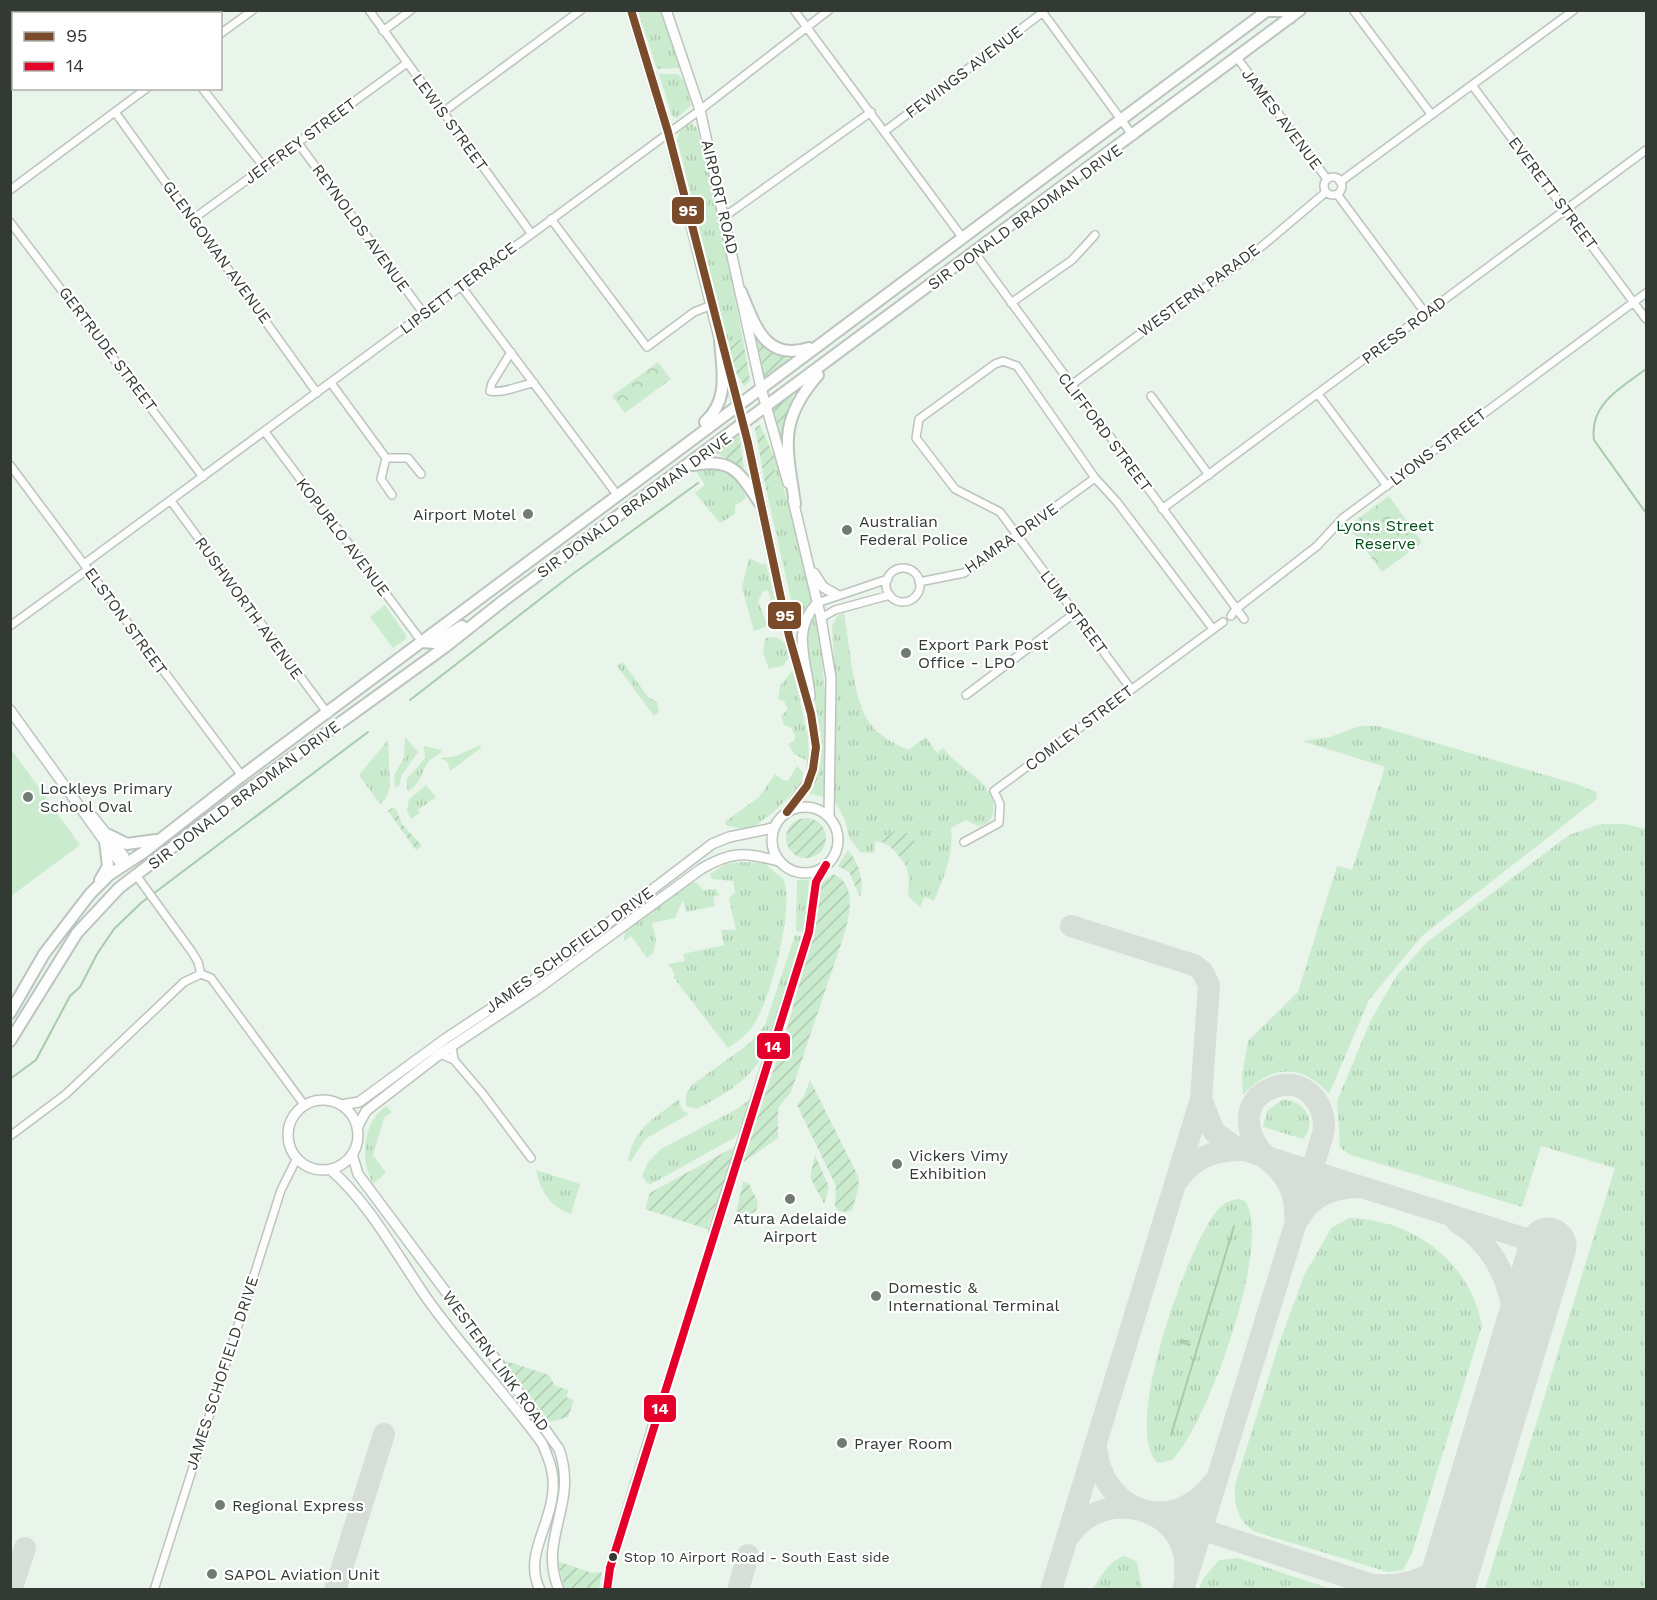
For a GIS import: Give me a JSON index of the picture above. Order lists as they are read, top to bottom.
{
  "streets": {
    "main road": [
      "AIRPORT ROAD",
      "SIR DONALD BRADMAN DRIVE",
      "JAMES SCHOFIELD DRIVE",
      "WESTERN LINK ROAD"
    ],
    "street": [
      "FEWINGS AVENUE",
      "JAMES AVENUE",
      "LEWIS STREET",
      "JEFFREY STREET",
      "EVERETT STREET",
      "REYNOLDS AVENUE",
      "GLENGOWAN AVENUE",
      "LIPSETT TERRACE",
      "WESTERN PARADE",
      "PRESS ROAD",
      "GERTRUDE STREET",
      "CLIFFORD STREET",
      "LYONS STREET",
      "KOPURLO AVENUE",
      "HAMRA DRIVE",
      "RUSHWORTH AVENUE",
      "LUM STREET",
      "ELSTON STREET",
      "COMLEY STREET"
    ]
  },
  "crossings": [
    ["JAMES AVENUE", "SIR DONALD BRADMAN DRIVE"],
    ["JAMES AVENUE", "WESTERN PARADE"],
    ["LEWIS STREET", "JEFFREY STREET"],
    ["LEWIS STREET", "LIPSETT TERRACE"],
    ["JEFFREY STREET", "REYNOLDS AVENUE"],
    ["JEFFREY STREET", "GLENGOWAN AVENUE"],
    ["EVERETT STREET", "PRESS ROAD"],
    ["EVERETT STREET", "LYONS STREET"],
    ["AIRPORT ROAD", "SIR DONALD BRADMAN DRIVE"],
    ["AIRPORT ROAD", "LIPSETT TERRACE"],
    ["AIRPORT ROAD", "JAMES SCHOFIELD DRIVE"],
    ["SIR DONALD BRADMAN DRIVE", "CLIFFORD STREET"],
    ["SIR DONALD BRADMAN DRIVE", "KOPURLO AVENUE"],
    ["SIR DONALD BRADMAN DRIVE", "RUSHWORTH AVENUE"],
    ["SIR DONALD BRADMAN DRIVE", "ELSTON STREET"],
    ["REYNOLDS AVENUE", "LIPSETT TERRACE"],
    ["GLENGOWAN AVENUE", "LIPSETT TERRACE"],
    ["LIPSETT TERRACE", "GERTRUDE STREET"],
    ["LIPSETT TERRACE", "KOPURLO AVENUE"],
    ["LIPSETT TERRACE", "RUSHWORTH AVENUE"],
    ["LIPSETT TERRACE", "ELSTON STREET"],
    ["WESTERN PARADE", "CLIFFORD STREET"],
    ["PRESS ROAD", "CLIFFORD STREET"],
    ["CLIFFORD STREET", "LYONS STREET"],
    ["HAMRA DRIVE", "LUM STREET"],
    ["LUM STREET", "COMLEY STREET"],
    ["JAMES SCHOFIELD DRIVE", "WESTERN LINK ROAD"]
  ],
  "parks": ["Lyons Street Reserve"],
  "places": [
    "Airport Motel",
    "Australian Federal Police",
    "Export Park Post Office - LPO",
    "Lockleys Primary School Oval",
    "Vickers Vimy Exhibition",
    "Atura Adelaide Airport",
    "Domestic & International Terminal",
    "Prayer Room",
    "Regional Express",
    "Stop 10 Airport Road - South East side",
    "SAPOL Aviation Unit"
  ],
  "lines": ["transit line 95", "transit line 14"],
  "legend": ["95", "14"]
}
